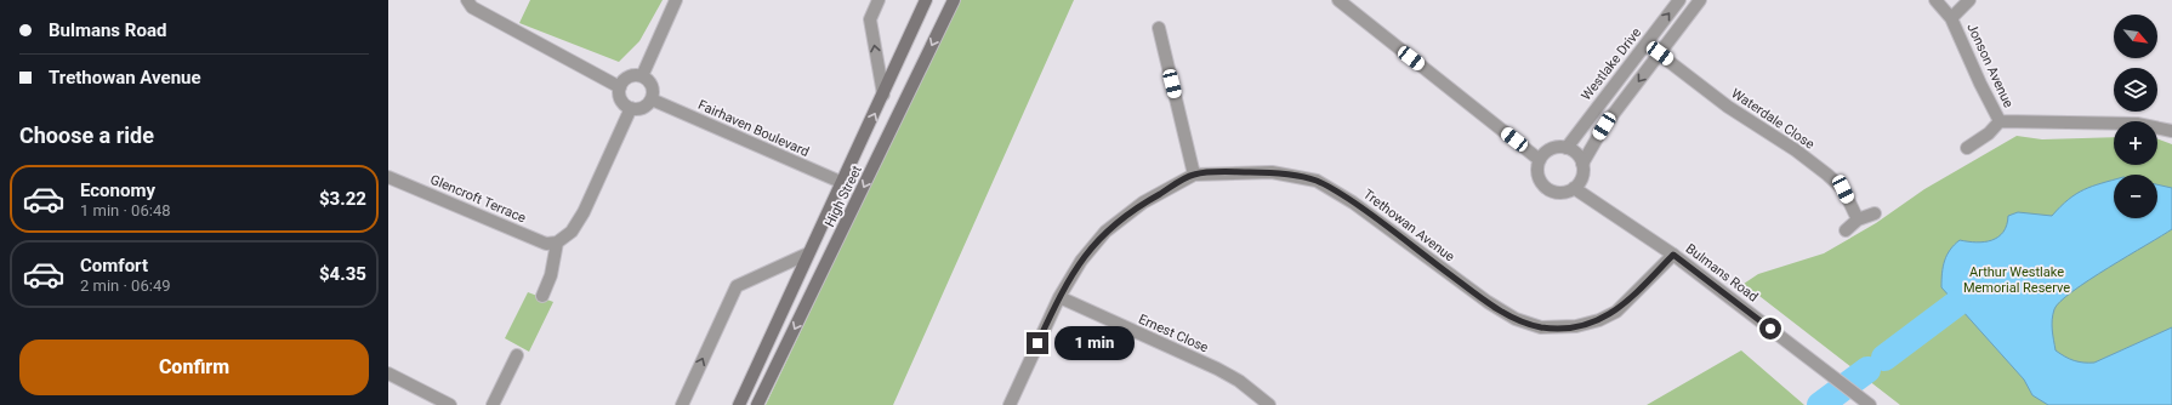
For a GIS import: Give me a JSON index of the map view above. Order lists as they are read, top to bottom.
{
  "streets": {
    "main road": ["High Street"],
    "street": [
      "Westlake Drive",
      "Jonson Avenue",
      "Waterdale Close",
      "Fairhaven Boulevard",
      "Glencroft Terrace",
      "Trethowan Avenue",
      "Bulmans Road",
      "Ernest Close"
    ]
  },
  "crossings": [
    ["Westlake Drive", "Bulmans Road"],
    ["Fairhaven Boulevard", "High Street"],
    ["Trethowan Avenue", "Bulmans Road"],
    ["Trethowan Avenue", "Ernest Close"]
  ],
  "parks": ["Arthur Westlake Memorial Reserve"],
  "north": "bottom right",
  "page": {
    "banner": ["Bulmans Road", "Trethowan Avenue"],
    "map_buttons": ["+", "−"],
    "heading": "Choose a ride",
    "list": [
      {
        "name": "Economy",
        "note": "1 min · 06:48",
        "value": "$3.22"
      },
      {
        "name": "Comfort",
        "note": "2 min · 06:49",
        "value": "$4.35"
      }
    ],
    "bubble": "1 min",
    "buttons": "Confirm"
  }
}
